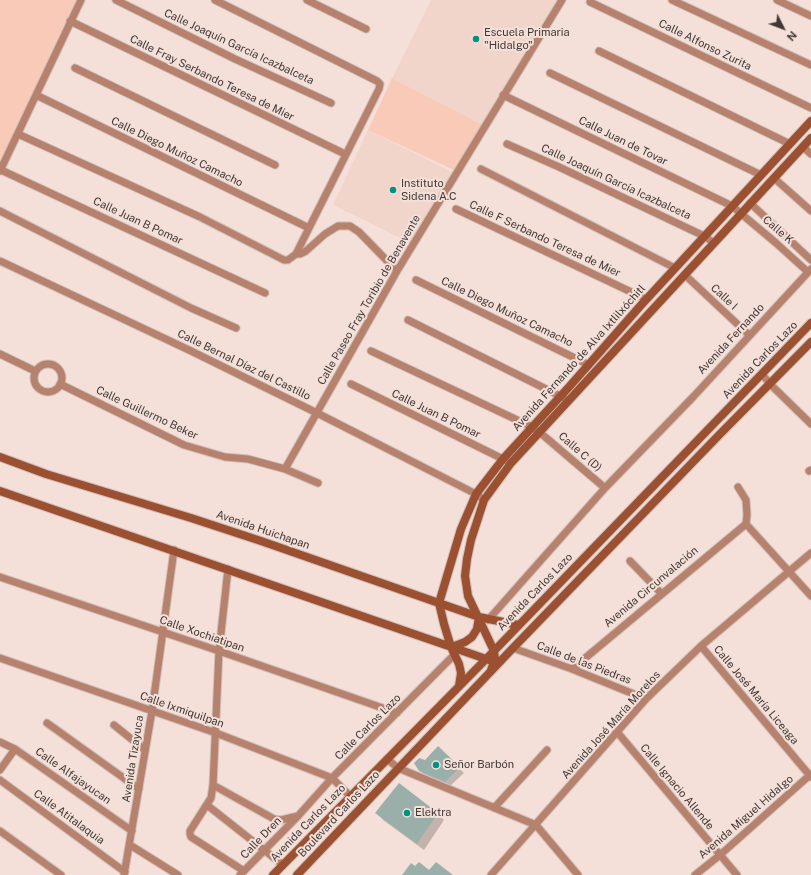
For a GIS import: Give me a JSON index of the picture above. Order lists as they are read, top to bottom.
{
  "streets": {
    "street": [
      "Calle Alfonso Zurita",
      "Calle Joaquín García Icazbalceta",
      "Calle Fray Serbando Teresa de Mier",
      "Calle Juan de Tovar",
      "Calle Diego Muñoz Camacho",
      "Calle Juan B Pomar",
      "Calle K",
      "Calle F Serbando Teresa de Mier",
      "Calle I",
      "Calle Paseo Fray Toribio de Benavente",
      "Avenida Fernando",
      "Avenida Fernando de Alva Ixtlilxóchitl",
      "Avenida Carlos Lazo",
      "Calle Bernal Díaz del Castillo",
      "Calle Guillermo Beker",
      "Calle C (D)",
      "Avenida Huichapan",
      "Avenida Circunvalación",
      "Calle Xochiatipan",
      "Calle de las Piedras",
      "Calle José María Liceaga",
      "Calle Ixmiquilpan",
      "Avenida José María Morelos",
      "Calle Carlos Lazo",
      "Avenida Tizayuca",
      "Calle Alfajayucan",
      "Calle Ignacio Allende",
      "Boulevard Carlos Lazo",
      "Calle Atitalaquia",
      "Avenida Miguel Hidalgo",
      "Calle Dren"
    ]
  },
  "crossings": [
    ["Calle Joaquín García Icazbalceta", "Avenida Fernando de Alva Ixtlilxóchitl"],
    ["Calle Juan de Tovar", "Calle K"],
    ["Calle Juan de Tovar", "Calle Paseo Fray Toribio de Benavente"],
    ["Calle Juan de Tovar", "Avenida Fernando de Alva Ixtlilxóchitl"],
    ["Calle Diego Muñoz Camacho", "Avenida Fernando de Alva Ixtlilxóchitl"],
    ["Calle Juan B Pomar", "Avenida Fernando de Alva Ixtlilxóchitl"],
    ["Calle K", "Avenida Fernando"],
    ["Calle K", "Avenida Fernando de Alva Ixtlilxóchitl"],
    ["Calle F Serbando Teresa de Mier", "Avenida Fernando de Alva Ixtlilxóchitl"],
    ["Calle I", "Avenida Fernando"],
    ["Calle I", "Avenida Fernando de Alva Ixtlilxóchitl"],
    ["Calle Paseo Fray Toribio de Benavente", "Calle Bernal Díaz del Castillo"],
    ["Calle Paseo Fray Toribio de Benavente", "Calle Guillermo Beker"],
    ["Avenida Fernando", "Calle C (D)"],
    ["Avenida Fernando", "Avenida Huichapan"],
    ["Avenida Fernando de Alva Ixtlilxóchitl", "Avenida Carlos Lazo"],
    ["Avenida Fernando de Alva Ixtlilxóchitl", "Calle Bernal Díaz del Castillo"],
    ["Avenida Fernando de Alva Ixtlilxóchitl", "Calle C (D)"],
    ["Avenida Fernando de Alva Ixtlilxóchitl", "Avenida Huichapan"],
    ["Avenida Fernando de Alva Ixtlilxóchitl", "Calle Carlos Lazo"],
    ["Avenida Carlos Lazo", "Avenida Huichapan"],
    ["Avenida Carlos Lazo", "Calle Ixmiquilpan"],
    ["Avenida Circunvalación", "Calle de las Piedras"],
    ["Calle Xochiatipan", "Calle Carlos Lazo"],
    ["Calle Xochiatipan", "Avenida Tizayuca"],
    ["Calle de las Piedras", "Avenida José María Morelos"],
    ["Calle José María Liceaga", "Avenida José María Morelos"],
    ["Calle José María Liceaga", "Avenida Miguel Hidalgo"],
    ["Calle Ixmiquilpan", "Calle Carlos Lazo"],
    ["Calle Ixmiquilpan", "Avenida Tizayuca"],
    ["Avenida José María Morelos", "Calle Ignacio Allende"],
    ["Calle Carlos Lazo", "Calle Dren"],
    ["Avenida Tizayuca", "Calle Alfajayucan"],
    ["Avenida Tizayuca", "Calle Atitalaquia"],
    ["Calle Ignacio Allende", "Avenida Miguel Hidalgo"]
  ],
  "places": [
    "Escuela Primaria \"Hidalgo\"",
    "Instituto Sidena A.C",
    "Señor Barbón",
    "Elektra"
  ],
  "north": "bottom right"
}
